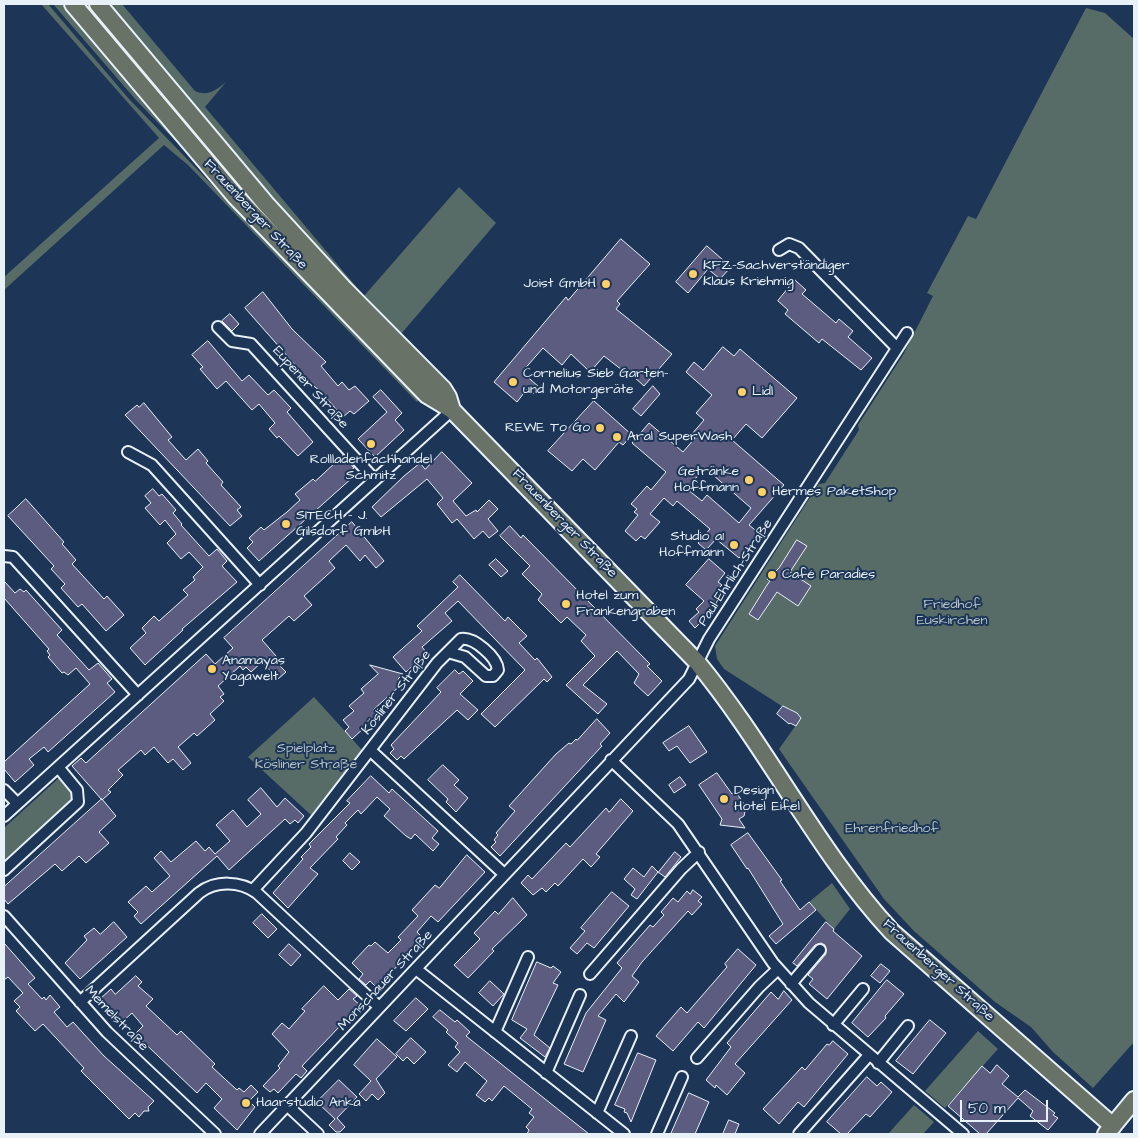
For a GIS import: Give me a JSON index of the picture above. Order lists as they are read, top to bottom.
{
  "streets": {
    "main road": ["Frauenberger Straße"],
    "street": [
      "Eupener Straße",
      "Paul-Ehrlich-Straße",
      "Kösliner Straße",
      "Monschauer Straße",
      "Memelstraße"
    ]
  },
  "crossings": [
    ["Frauenberger Straße", "Paul-Ehrlich-Straße"],
    ["Frauenberger Straße", "Monschauer Straße"],
    ["Paul-Ehrlich-Straße", "Monschauer Straße"]
  ],
  "parks": ["Friedhof Euskirchen", "Spielplatz Kösliner Straße", "Ehrenfriedhof"],
  "places": [
    "KFZ-Sachverständiger Klaus Kriehmig",
    "Joist GmbH",
    "Cornelius Sieb Garten- und Motorgeräte",
    "Lidl",
    "REWE To Go",
    "Aral SuperWash",
    "Rollladenfachhandel Schmitz",
    "Getränke Hoffmann",
    "Hermes PaketShop",
    "SITECH - J. Gilsdorf GmbH",
    "Studio a1 Hoffmann",
    "Café Paradies",
    "Hotel zum Frankengraben",
    "Anamayas Yogawelt",
    "Design Hotel Eifel",
    "Haarstudio Anka"
  ],
  "scale_bar": "50 m"
}
